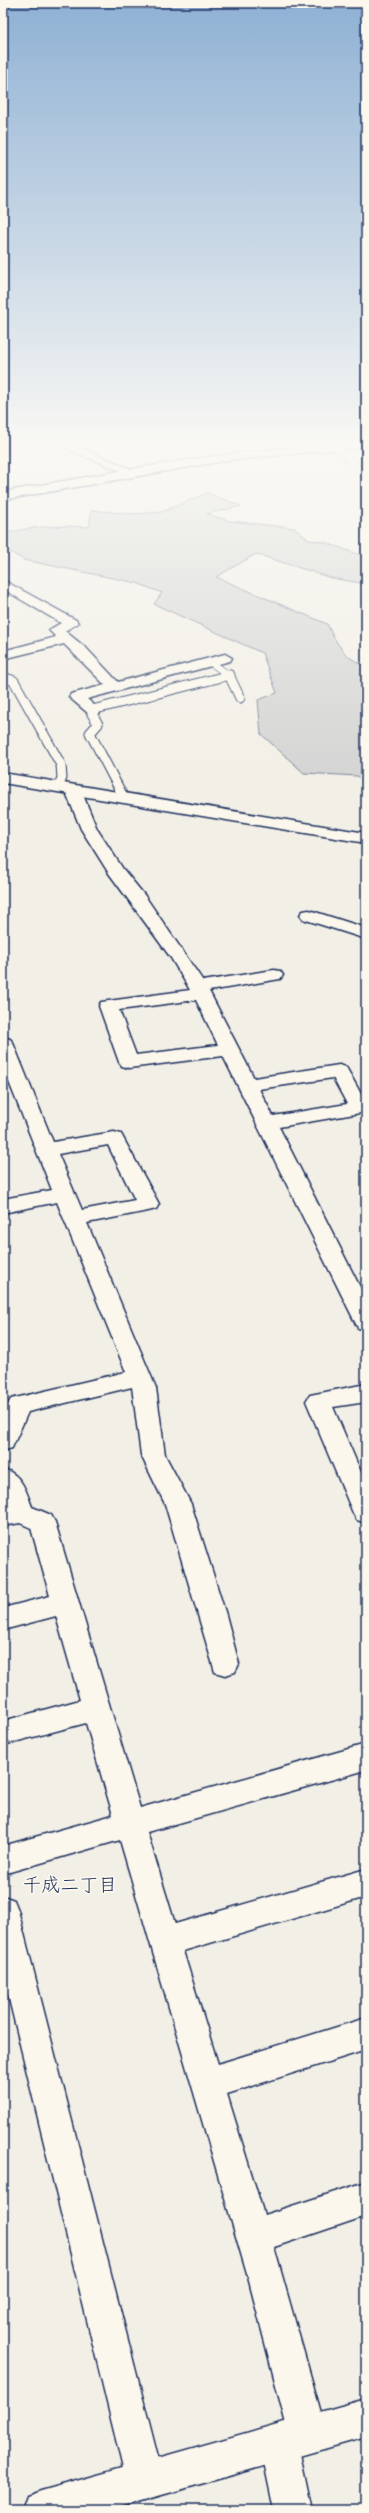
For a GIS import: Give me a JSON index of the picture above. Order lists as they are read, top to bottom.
{
  "districts": ["千成二丁目"]
}
